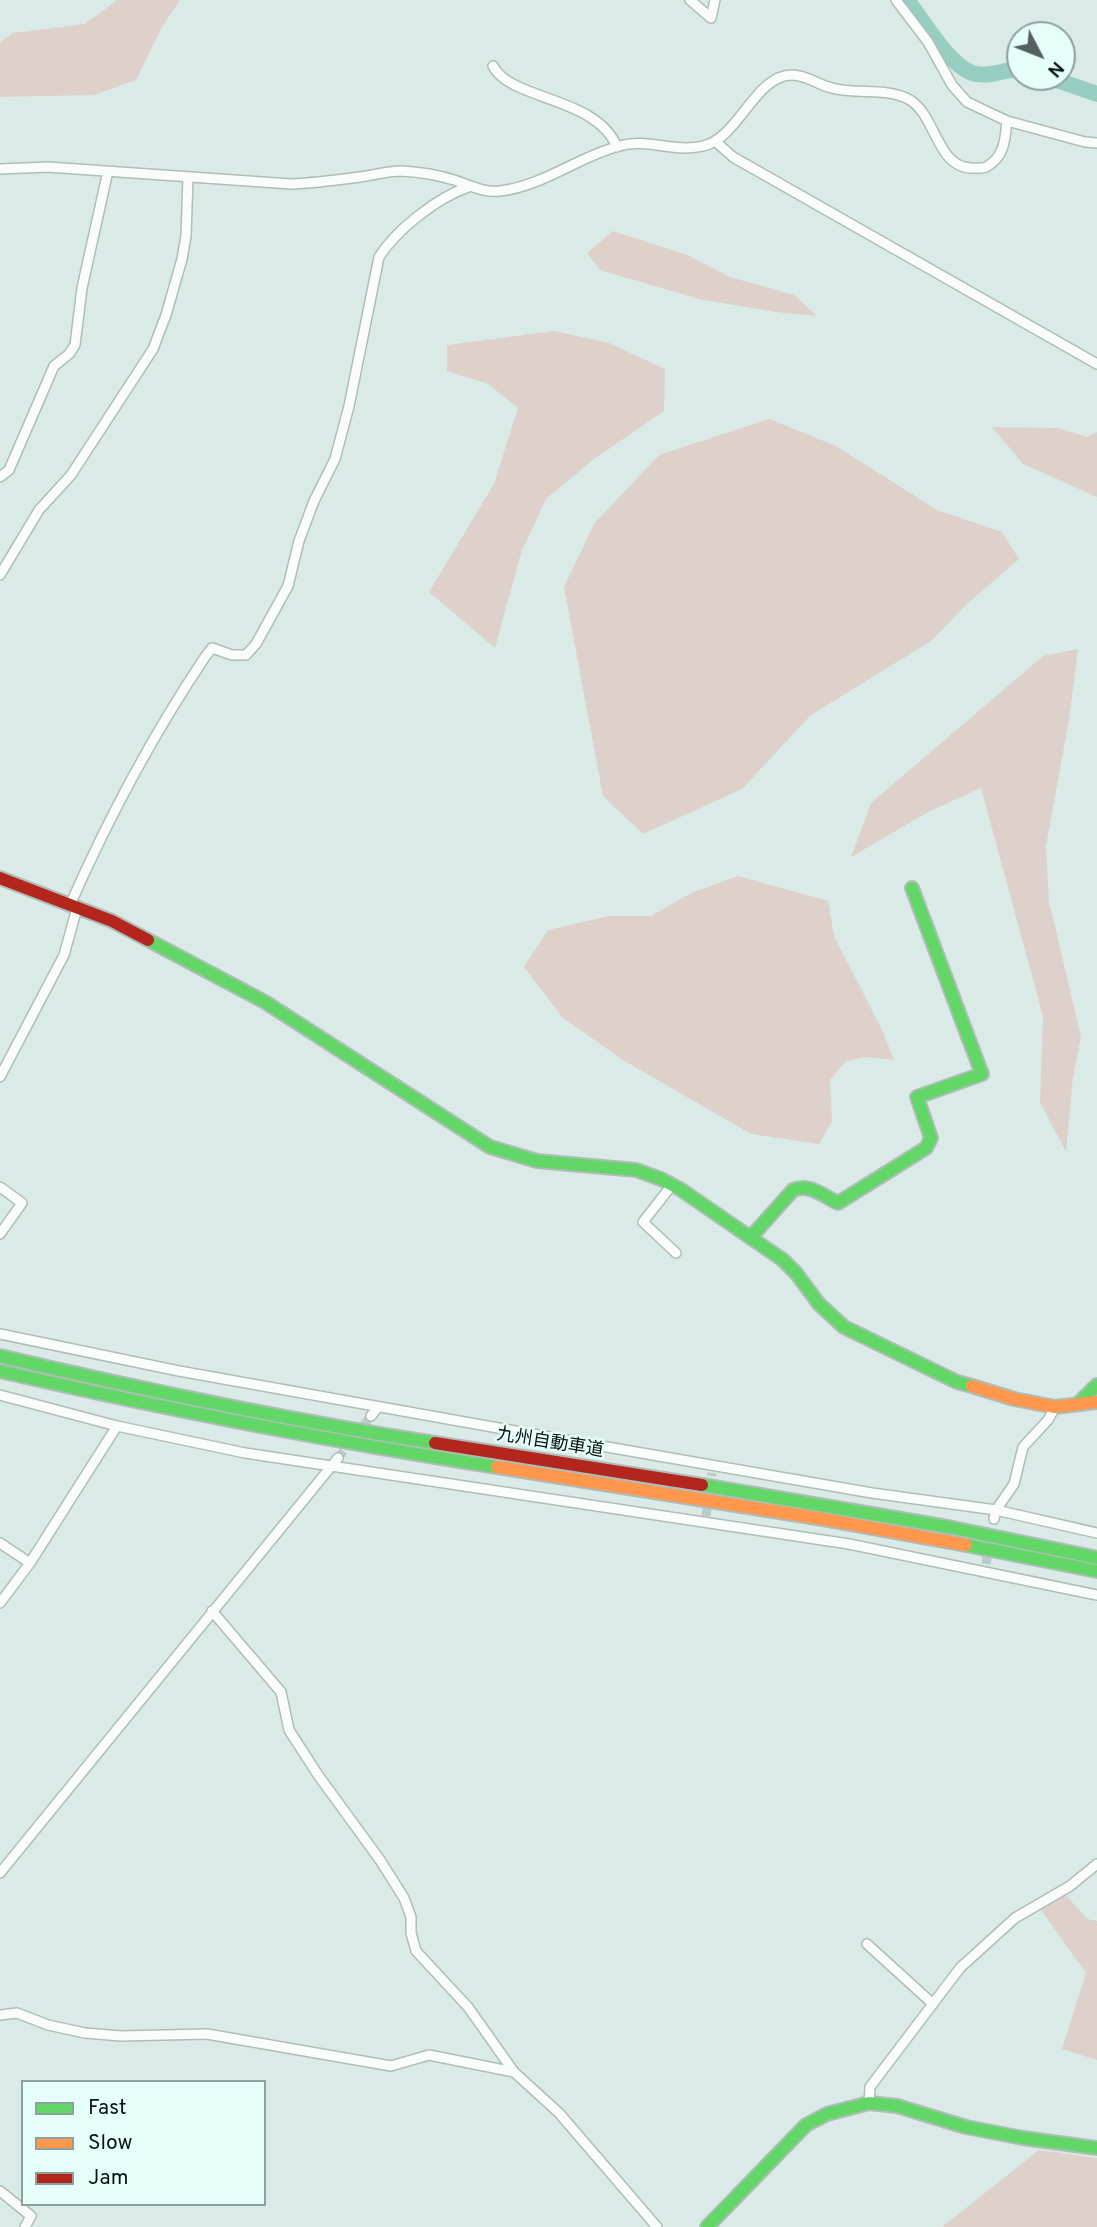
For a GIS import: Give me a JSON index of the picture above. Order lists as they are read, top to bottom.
{
  "streets": {
    "main road": ["九州自動車道"]
  },
  "legend": ["Fast", "Slow", "Jam"],
  "north": "bottom right"
}
